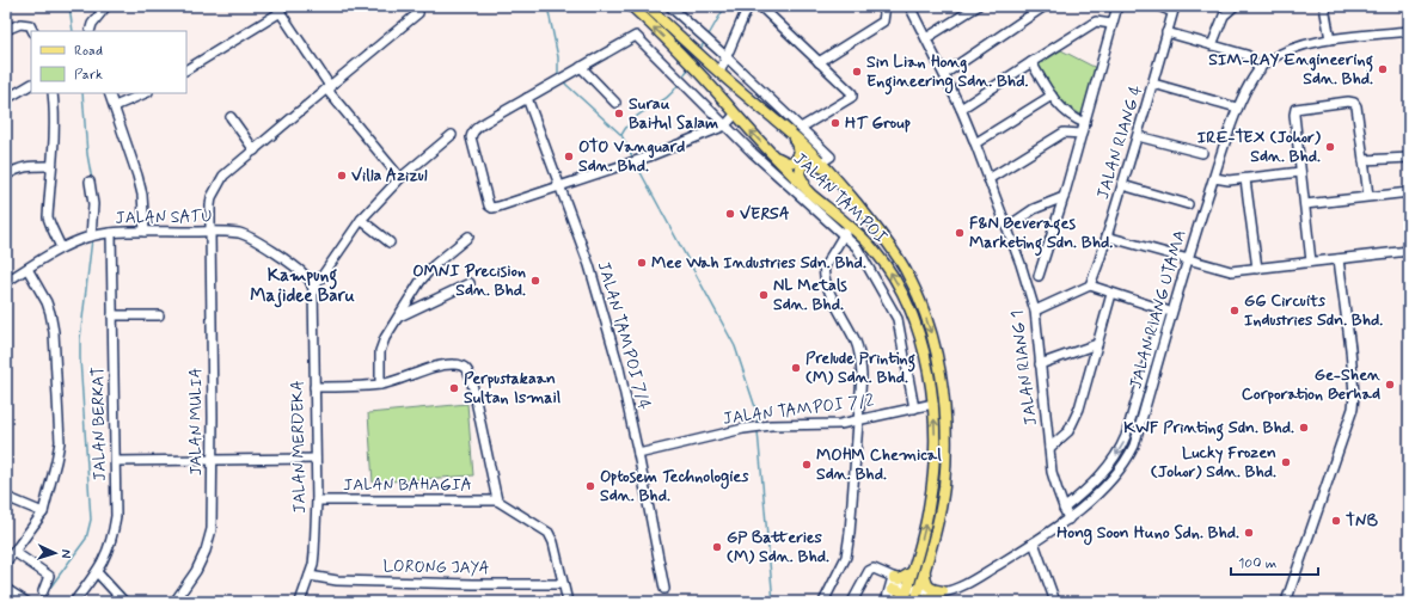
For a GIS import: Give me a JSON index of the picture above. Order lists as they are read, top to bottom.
{
  "streets": {
    "main road": ["JALAN TAMPOI"],
    "street": [
      "JALAN RIANG 4",
      "JALAN SATU",
      "JALAN RIANG UTAMA",
      "JALAN TAMPOI 7/4",
      "JALAN RIANG 1",
      "JALAN TAMPOI 7/2",
      "JALAN MULIA",
      "JALAN BERKAT",
      "JALAN MERDEKA",
      "JALAN BAHAGIA",
      "LORONG JAYA"
    ]
  },
  "crossings": [
    ["JALAN TAMPOI", "JALAN RIANG UTAMA"],
    ["JALAN TAMPOI", "JALAN TAMPOI 7/2"],
    ["JALAN SATU", "JALAN MULIA"],
    ["JALAN SATU", "JALAN BERKAT"],
    ["JALAN SATU", "JALAN MERDEKA"],
    ["JALAN RIANG UTAMA", "JALAN RIANG 1"],
    ["JALAN TAMPOI 7/4", "JALAN TAMPOI 7/2"],
    ["JALAN MERDEKA", "JALAN BAHAGIA"],
    ["JALAN MERDEKA", "LORONG JAYA"]
  ],
  "districts": ["Kampung Majidee Baru"],
  "places": [
    "SIM-RAY Engineering Sdn. Bhd.",
    "Sin Lian Hong Engineering Sdn. Bhd.",
    "Surau Baitul Salam",
    "HT Group",
    "IRE-TEX (Johor) Sdn. Bhd.",
    "OTO Vanguard Sdn. Bhd.",
    "Villa Azizul",
    "VERSA",
    "F&N Beverages Marketing Sdn. Bhd.",
    "Mee Wah Industries Sdn. Bhd.",
    "OMNI Precision Sdn. Bhd.",
    "NL Metals Sdn. Bhd.",
    "GG Circuits Industries Sdn. Bhd.",
    "Prelude Printing (M) Sdn. Bhd.",
    "Ge-Shen Corporation Berhad",
    "Perpustakaan Sultan Ismail",
    "KWF Printing Sdn. Bhd.",
    "Lucky Frozen (Johor) Sdn. Bhd.",
    "MOHM Chemical Sdn. Bhd.",
    "Optosem Technologies Sdn. Bhd.",
    "TNB",
    "Hong Soon Huno Sdn. Bhd.",
    "GP Batteries (M) Sdn. Bhd."
  ],
  "legend": ["Road", "Park"],
  "scale_bar": "100 m",
  "north": "right"
}
